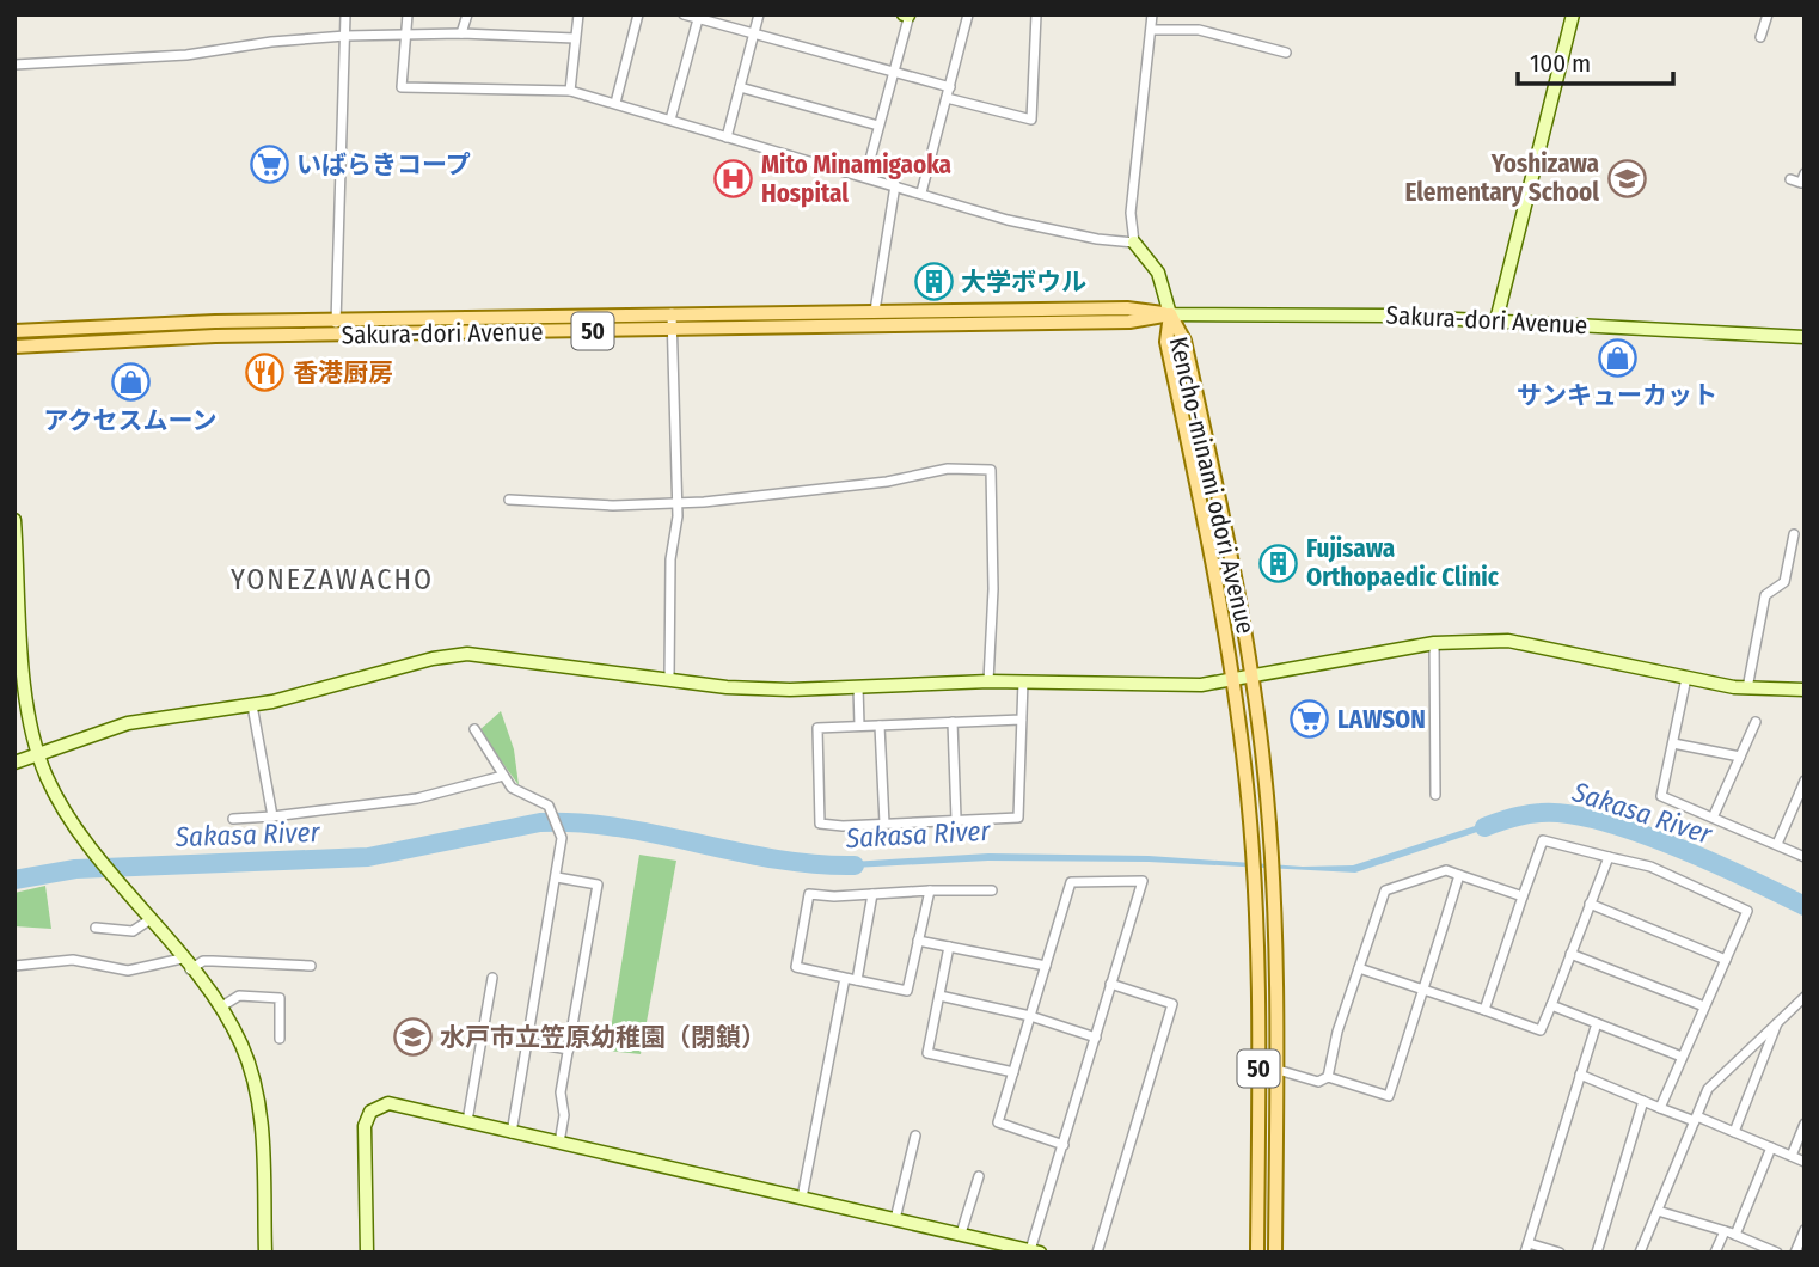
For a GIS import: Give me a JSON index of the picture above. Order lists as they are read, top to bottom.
{
  "streets": {
    "main road": ["Sakura-dori Avenue", "50", "Kencho-minami odori Avenue"]
  },
  "crossings": [
    ["Sakura-dori Avenue", "Kencho-minami odori Avenue"]
  ],
  "districts": ["YONEZAWACHO"],
  "water": ["Sakasa River"],
  "places": {
    "supermarket": ["いばらきコープ", "LAWSON"],
    "school or university": ["Yoshizawa Elementary School", "水戸市立笠原幼稚園（閉鎖）"],
    "hospital": ["Mito Minamigaoka Hospital"],
    "building": ["大学ボウル", "Fujisawa Orthopaedic Clinic"],
    "shop": ["サンキューカット", "アクセスムーン"],
    "restaurant": ["香港厨房"]
  },
  "scale_bar": "100 m"
}
